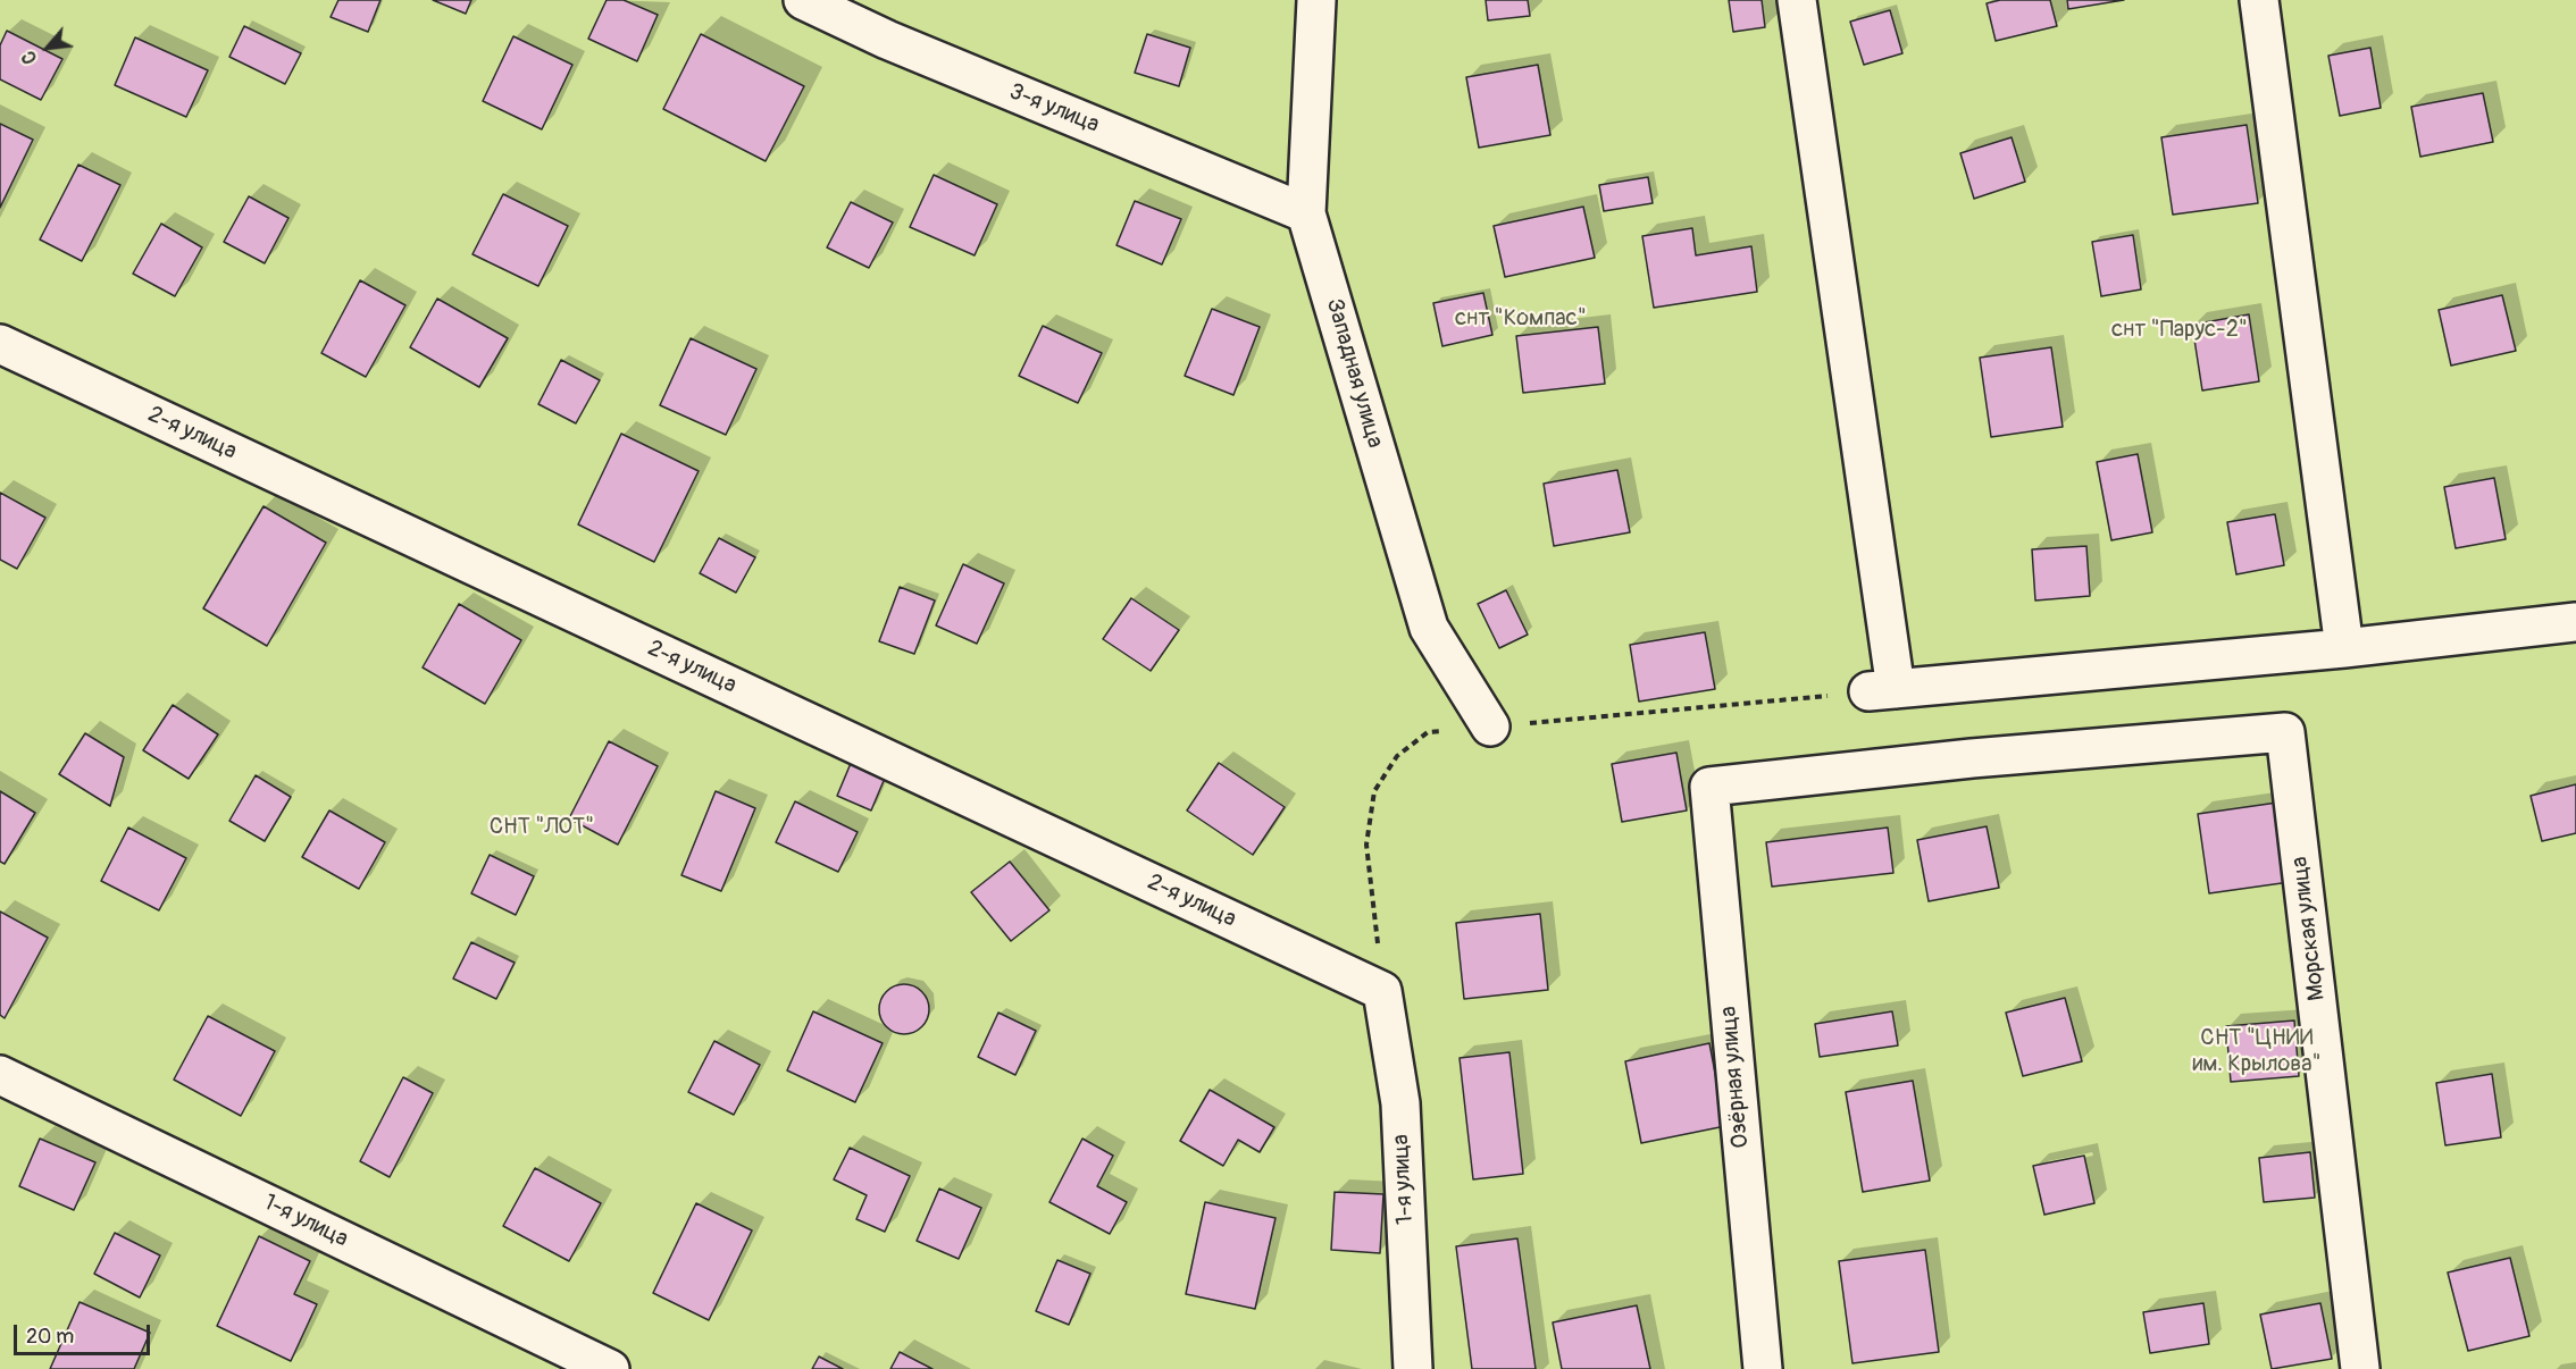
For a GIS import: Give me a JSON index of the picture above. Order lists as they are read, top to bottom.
{
  "streets": {
    "street": [
      "3-я улица",
      "Западная улица",
      "2-я улица",
      "Морская улица",
      "Озёрная улица",
      "1-я улица"
    ]
  },
  "crossings": [
    ["3-я улица", "Западная улица"],
    ["2-я улица", "1-я улица"],
    ["Морская улица", "Озёрная улица"]
  ],
  "parks": [
    "снт \"Компас\"",
    "снт \"Парус-2\"",
    "СНТ \"ЛОТ\"",
    "СНТ \"ЦНИИ им. Крылова\""
  ],
  "scale_bar": "20 m",
  "north": "bottom left"
}
